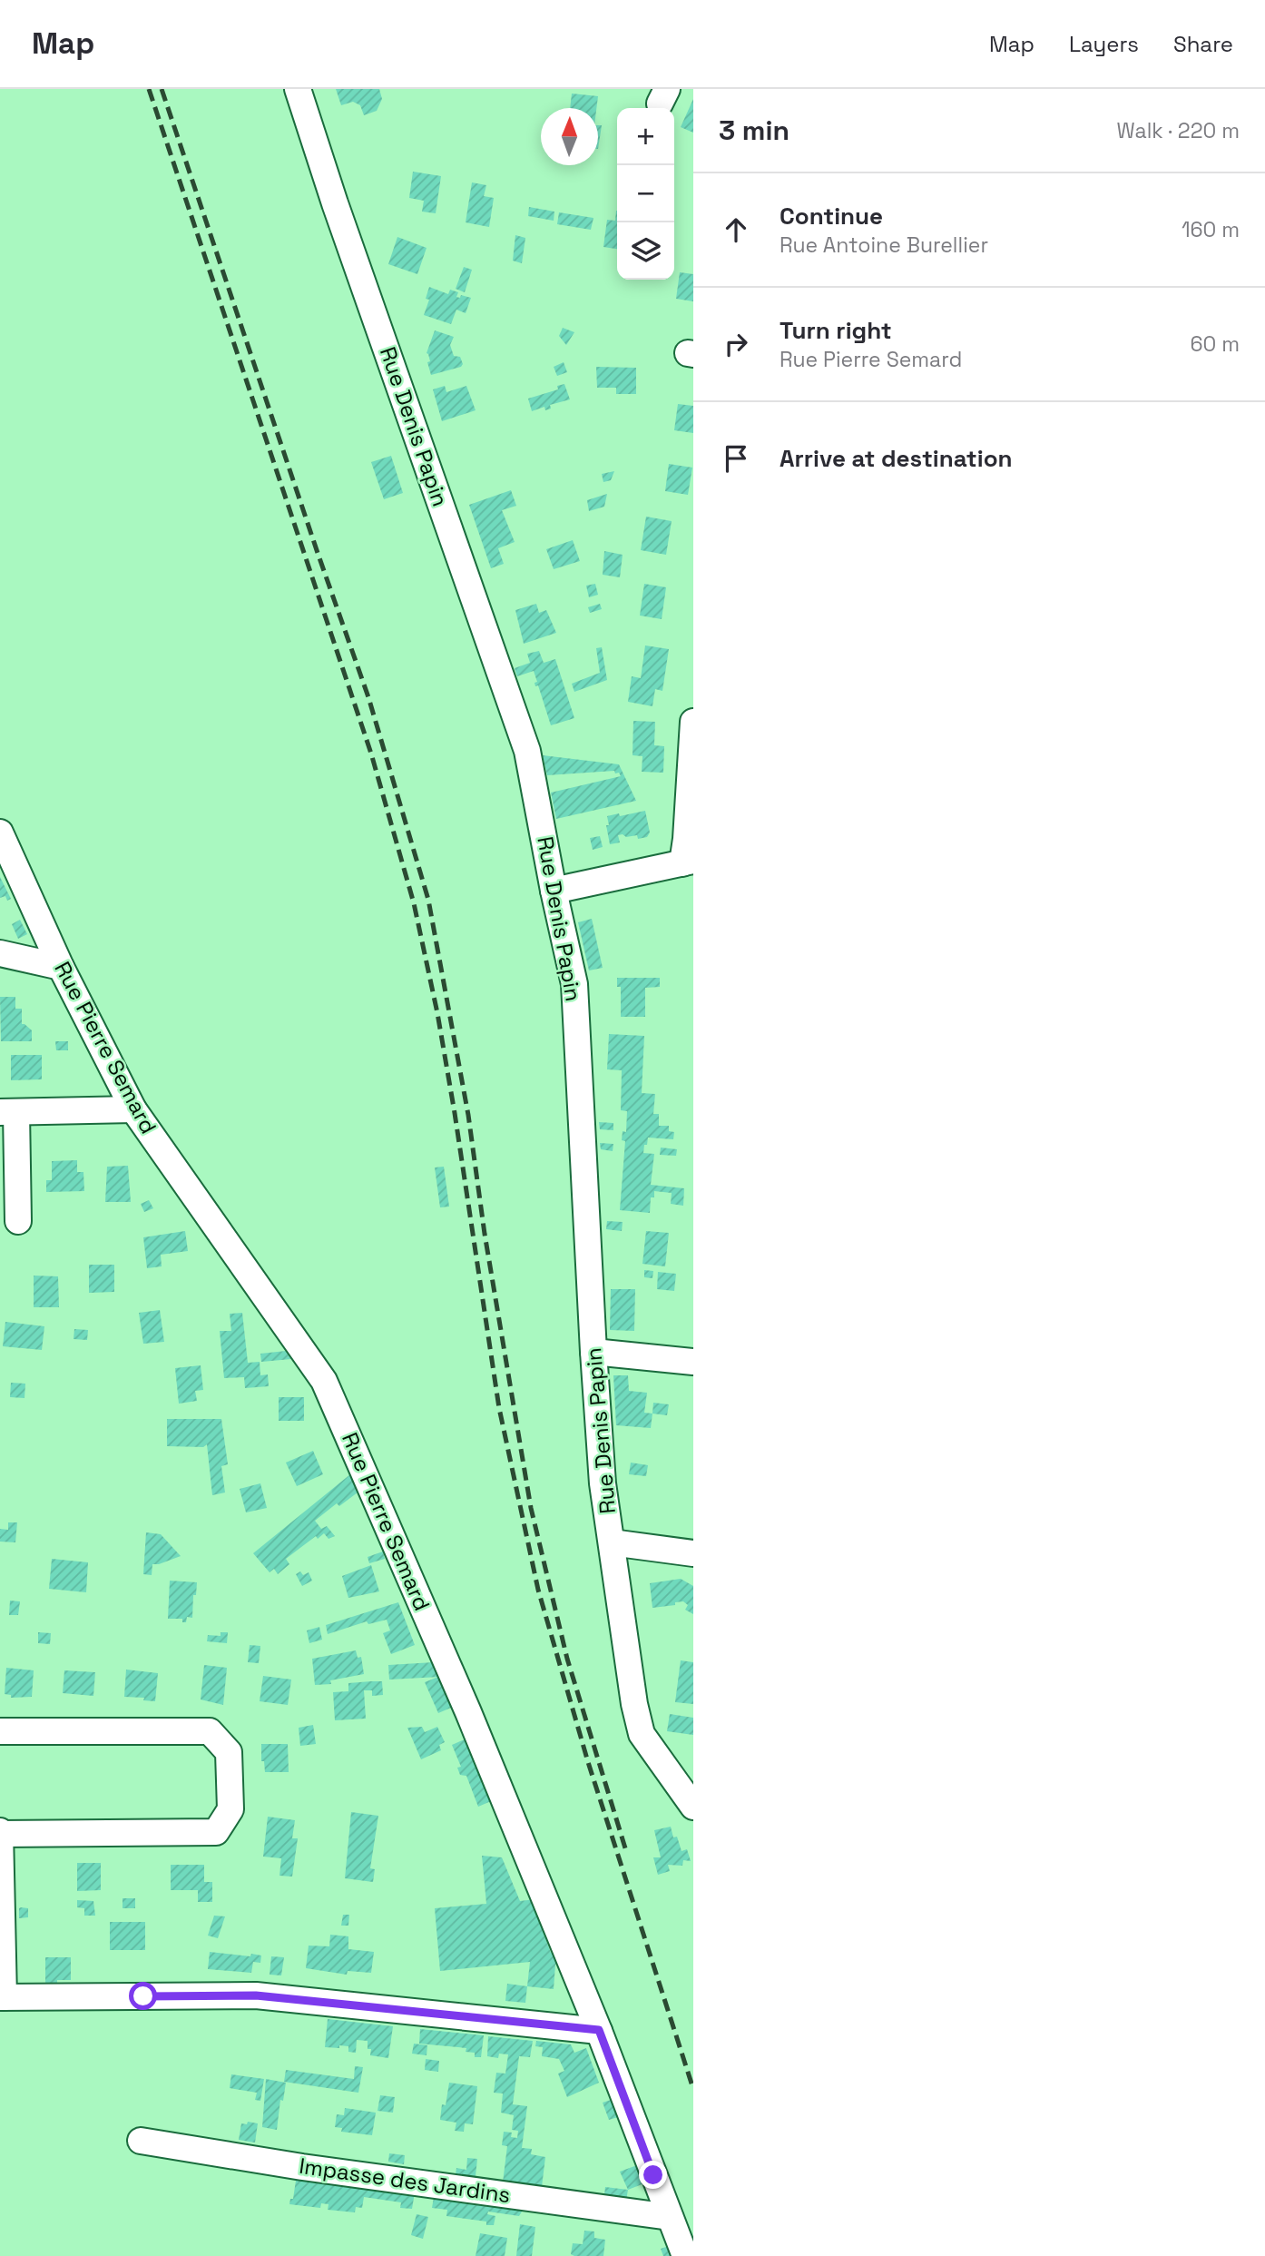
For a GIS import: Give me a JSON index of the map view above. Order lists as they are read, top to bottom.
{
  "streets": {
    "street": ["Rue Denis Papin", "Rue Pierre Semard", "Impasse des Jardins"]
  },
  "crossings": [
    ["Rue Pierre Semard", "Impasse des Jardins"]
  ],
  "north": "top",
  "page": {
    "header": "Map",
    "nav": ["Map", "Layers", "Share"],
    "heading": ["3 min", "Walk · 220 m"],
    "map_buttons": ["+", "−"],
    "list": [
      ["Continue", "Rue Antoine Burellier", "160 m"],
      ["Turn right", "Rue Pierre Semard", "60 m"],
      "Arrive at destination"
    ]
  }
}
